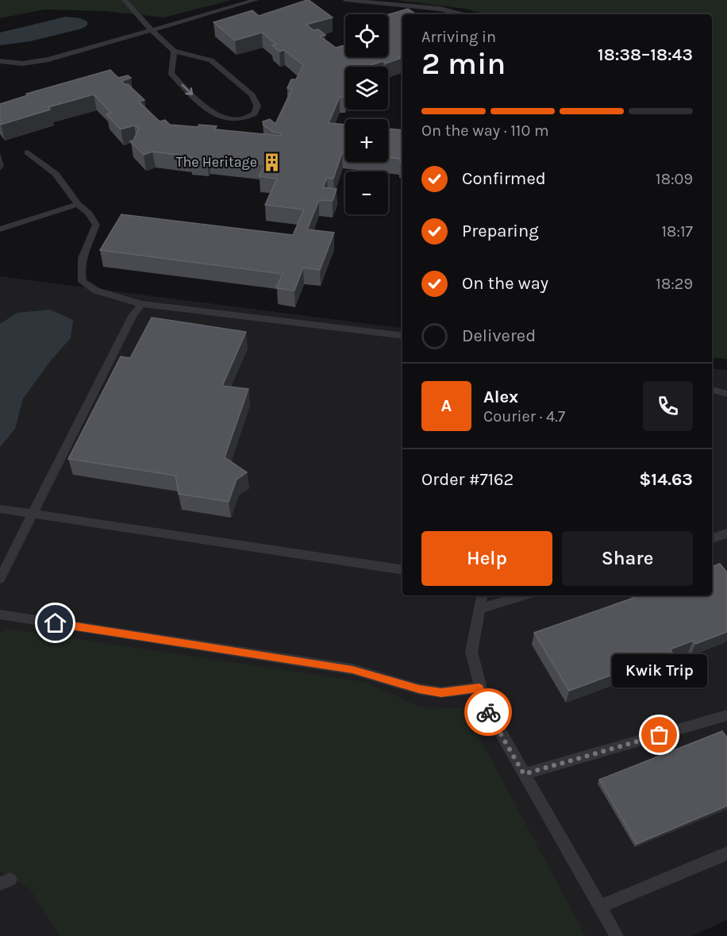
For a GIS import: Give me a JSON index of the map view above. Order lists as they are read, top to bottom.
{
  "places": {
    "building": ["The Heritage"],
    "other": ["Kwik Trip"]
  },
  "page": {
    "map_buttons": ["+", "−"],
    "heading": ["2 min", "Arriving in", "18:38–18:43"],
    "panel": [
      "Alex",
      "Courier · 4.7",
      "Order #7162",
      "$14.63"
    ],
    "bar": "On the way · 110 m",
    "list": [
      ["Confirmed", "18:09"],
      ["Preparing", "18:17"],
      ["On the way", "18:29"],
      "Delivered"
    ],
    "round": "A",
    "buttons": ["Help", "Share"],
    "bubble": "Kwik Trip"
  }
}
